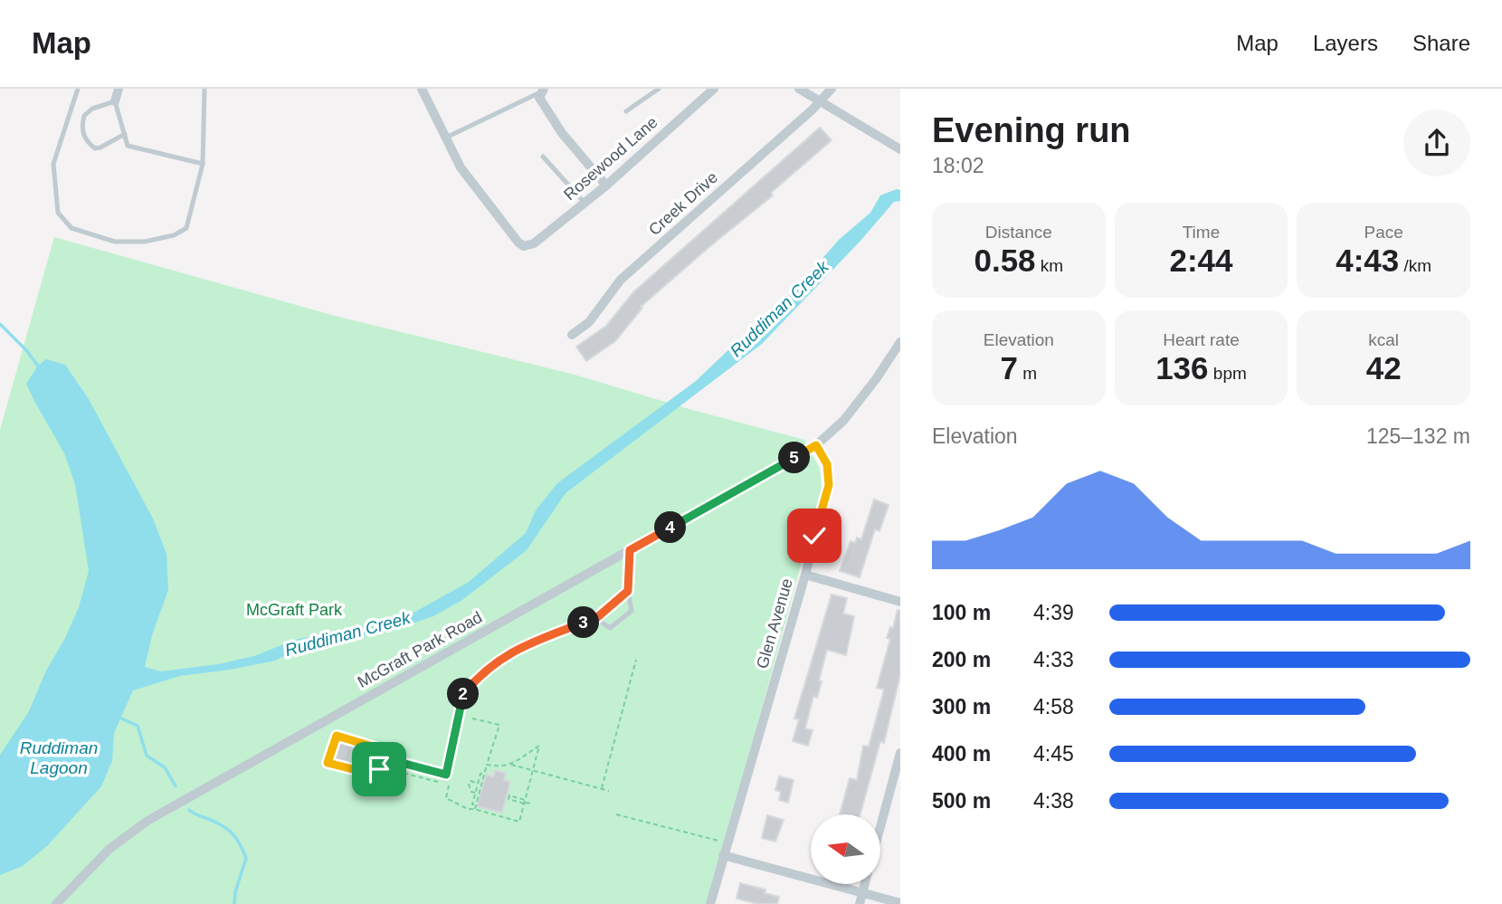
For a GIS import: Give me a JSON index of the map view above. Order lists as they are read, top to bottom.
{
  "streets": {
    "street": [
      "Rosewood Lane",
      "Creek Drive",
      "Glen Avenue",
      "McGraft Park Road"
    ]
  },
  "crossings": [
    ["Glen Avenue", "McGraft Park Road"]
  ],
  "water": ["Ruddiman Creek", "Ruddiman Lagoon"],
  "parks": ["McGraft Park"],
  "north": "left",
  "page": {
    "header": "Map",
    "nav": ["Map", "Layers", "Share"],
    "heading": ["Evening run", "18:02"],
    "stats": [
      ["Distance", "0.58 km"],
      ["Time", "2:44"],
      ["Pace", "4:43 /km"],
      ["Elevation", "7 m"],
      ["Heart rate", "136 bpm"],
      ["kcal", "42"]
    ],
    "chart": ["Elevation", "125–132 m"],
    "pins": [
      "5",
      "4",
      "3",
      "2"
    ],
    "list": [
      {
        "name": "100 m",
        "note": "4:39"
      },
      {
        "name": "200 m",
        "note": "4:33"
      },
      {
        "name": "300 m",
        "note": "4:58"
      },
      {
        "name": "400 m",
        "note": "4:45"
      },
      {
        "name": "500 m",
        "note": "4:38"
      }
    ]
  }
}
